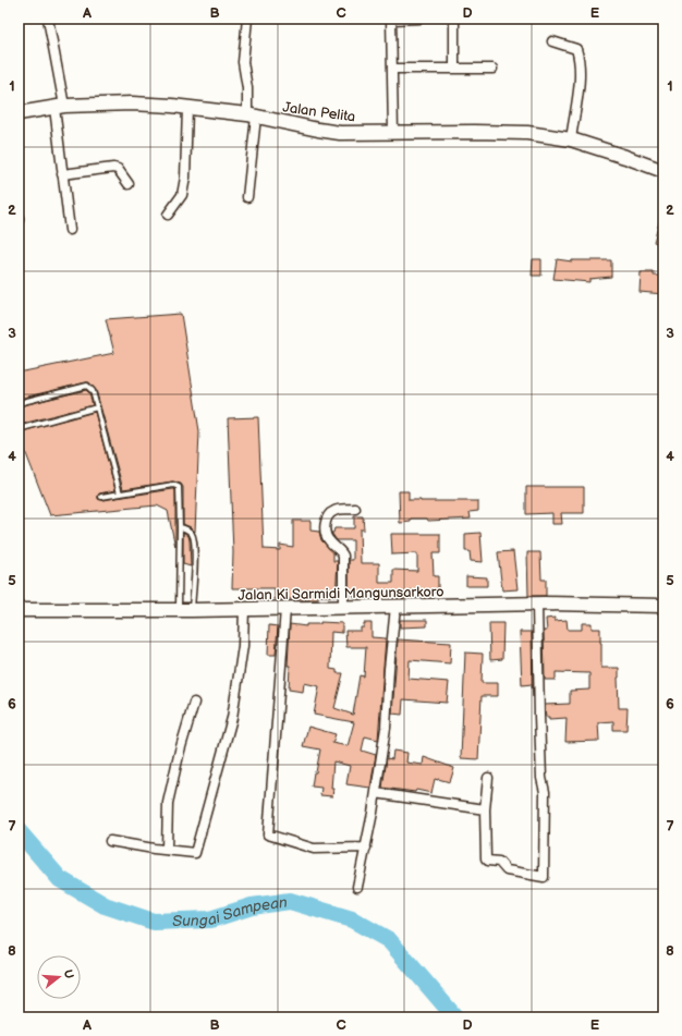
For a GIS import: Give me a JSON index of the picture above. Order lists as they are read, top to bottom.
{
  "streets": {
    "main road": ["Jalan Pelita", "Jalan Ki Sarmidi Mangunsarkoro"]
  },
  "water": ["Sungai Sampean"],
  "north": "right",
  "grid": {
    "columns": [
      "A",
      "B",
      "C",
      "D",
      "E"
    ],
    "rows": [
      "1",
      "2",
      "3",
      "4",
      "5",
      "6",
      "7",
      "8"
    ]
  }
}
